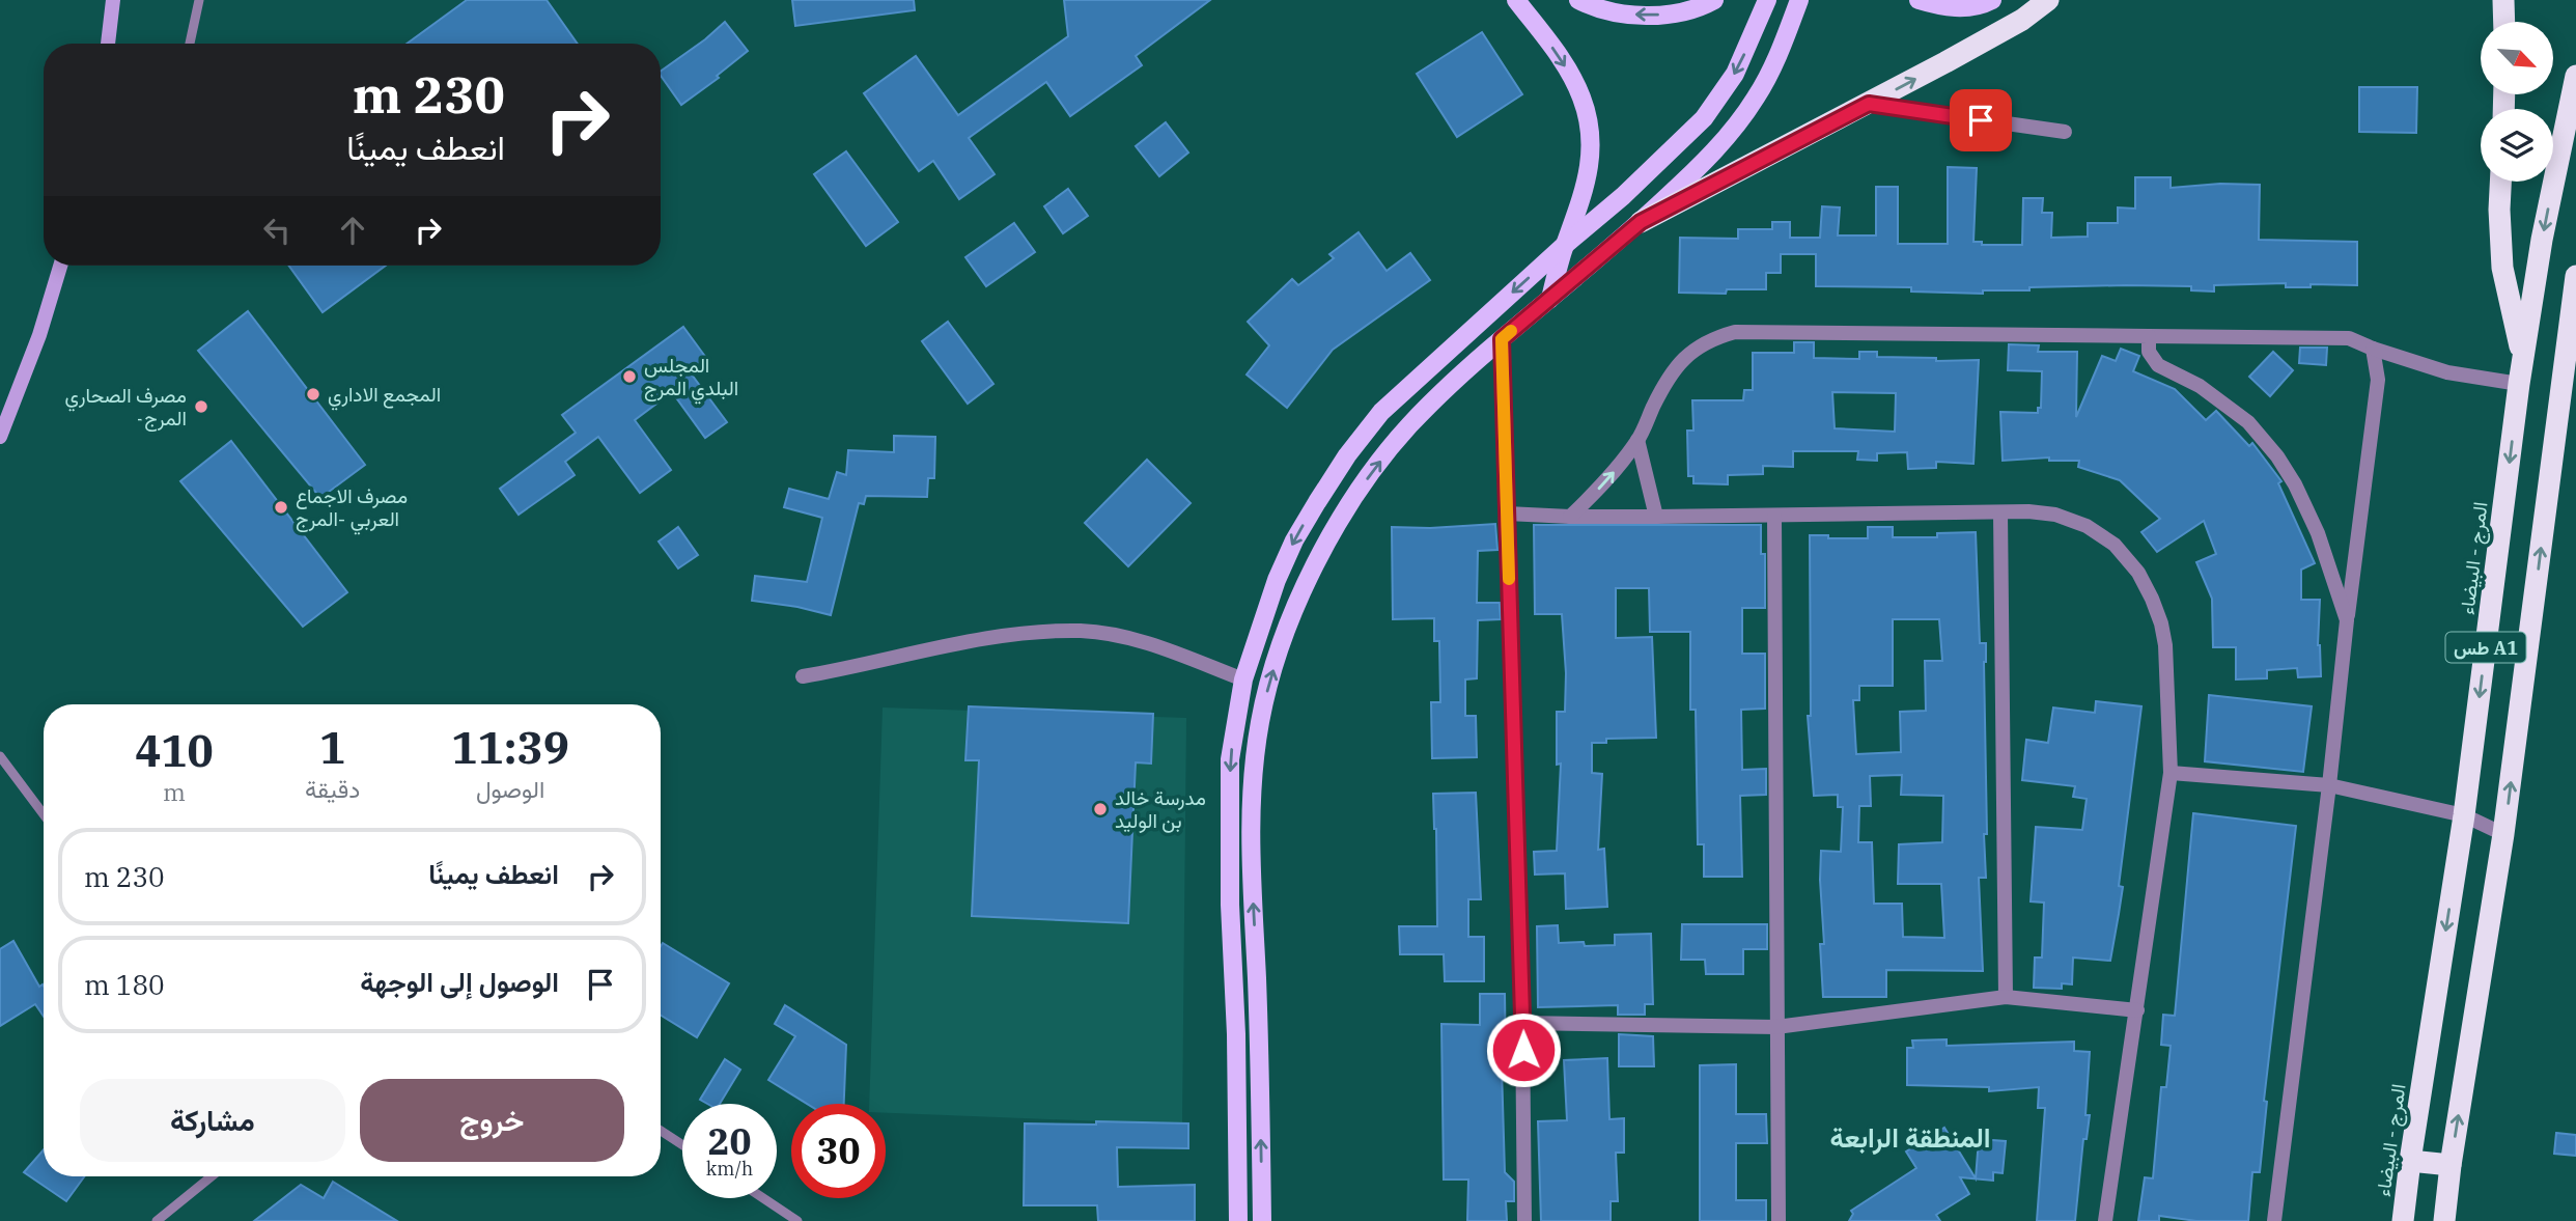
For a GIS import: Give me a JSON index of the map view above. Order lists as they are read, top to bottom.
{
  "streets": {
    "highway": ["المرج - البيضاء", "طس A1"]
  },
  "districts": ["المنطقة الرابعة"],
  "places": [
    "المجلس البلدي المرج",
    "المجمع الاداري",
    "مصرف الصحاري -المرج",
    "مصرف الاجماع العربي -المرج",
    "مدرسة خالد بن الوليد"
  ],
  "north": "bottom right",
  "page": {
    "turn": ["230 m", "انعطف يمينًا"],
    "eta": [
      "11:39",
      "الوصول",
      "1",
      "دقيقة",
      "410",
      "m"
    ],
    "list": [
      {
        "name": "انعطف يمينًا",
        "value": "230 m"
      },
      {
        "name": "الوصول إلى الوجهة",
        "value": "180 m"
      }
    ],
    "buttons": ["خروج", "مشاركة"],
    "speed": "20 km/h",
    "limit": "30"
  }
}
